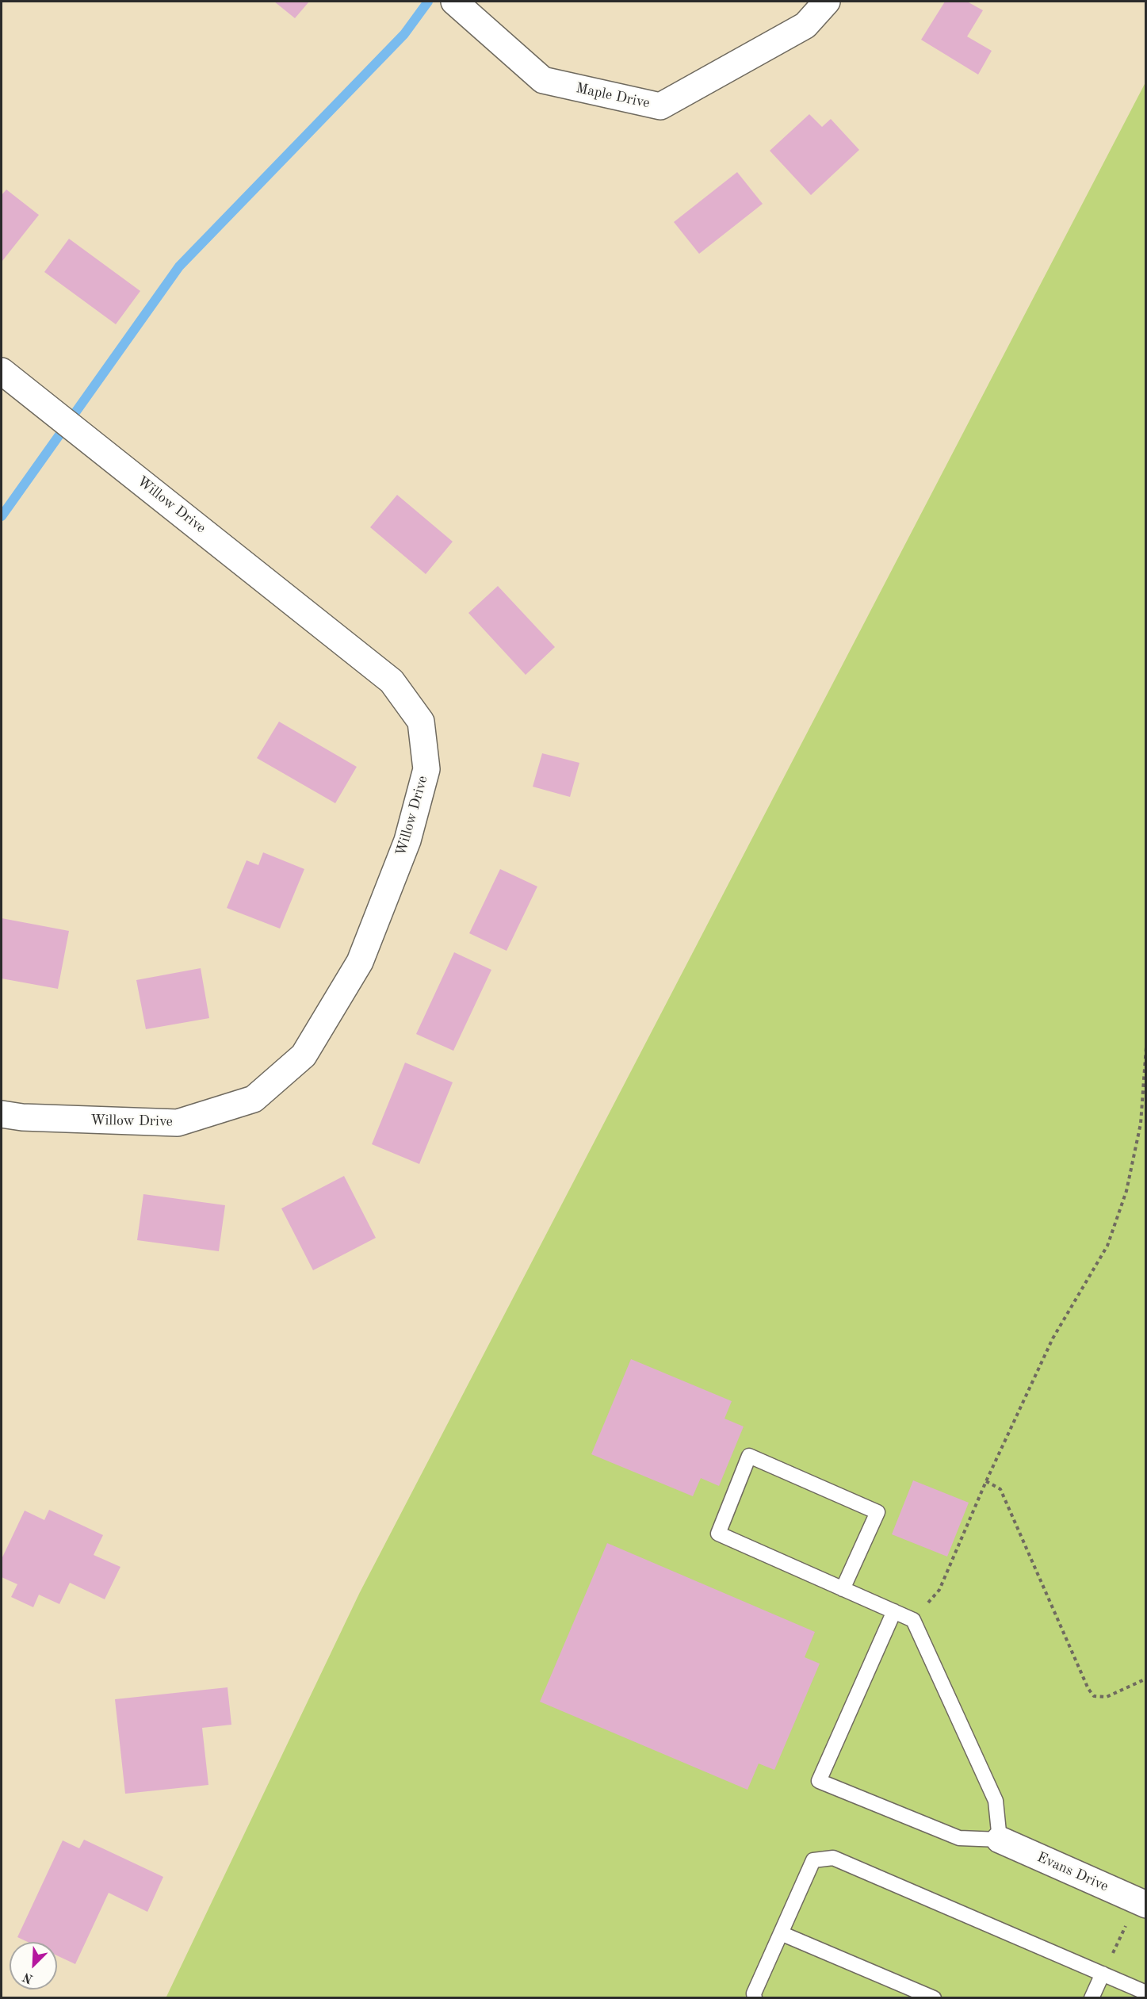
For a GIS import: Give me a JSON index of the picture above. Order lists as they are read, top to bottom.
{
  "streets": {
    "street": ["Maple Drive", "Willow Drive", "Evans Drive"]
  },
  "north": "bottom left"
}
